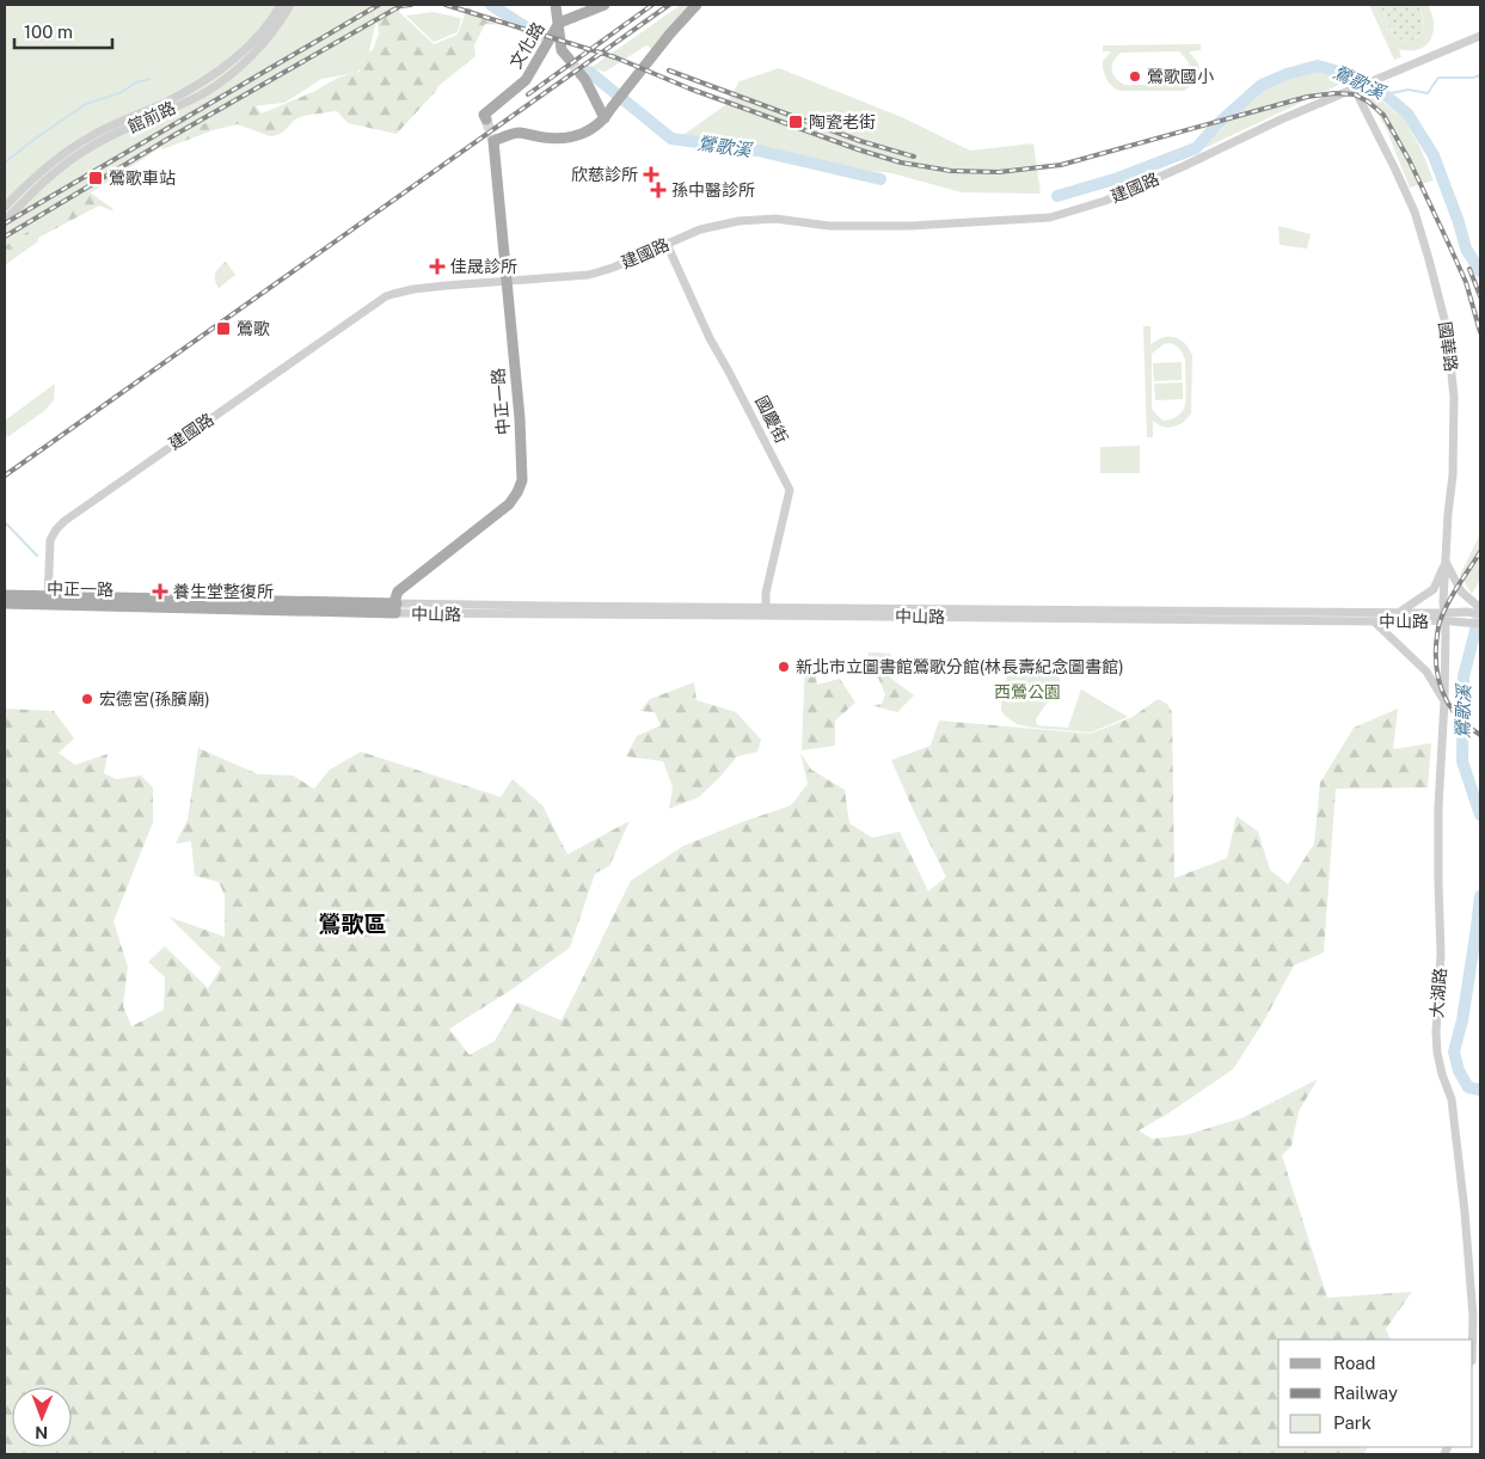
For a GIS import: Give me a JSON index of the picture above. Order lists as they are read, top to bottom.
{
  "streets": {
    "main road": ["文化路", "中正一路"],
    "street": [
      "館前路",
      "建國路",
      "國華路",
      "國慶街",
      "中山路",
      "大湖路"
    ]
  },
  "crossings": [
    ["建國路", "國華路"],
    ["建國路", "中正一路"],
    ["建國路", "國慶街"],
    ["國華路", "中山路"],
    ["國華路", "大湖路"],
    ["中正一路", "中山路"],
    ["國慶街", "中山路"],
    ["中山路", "大湖路"]
  ],
  "districts": ["鶯歌區"],
  "water": ["鶯歌溪"],
  "parks": ["西鶯公園"],
  "places": {
    "other": ["鶯歌國小", "新北市立圖書館鶯歌分館(林長壽紀念圖書館)", "宏德宮(孫臏廟)"],
    "transit": ["陶瓷老街", "鶯歌車站", "鶯歌"],
    "health": [
      "欣慈診所",
      "孫中醫診所",
      "佳晟診所",
      "養生堂整復所"
    ]
  },
  "legend": ["Road", "Railway", "Park"],
  "scale_bar": "100 m",
  "north": "bottom"
}
